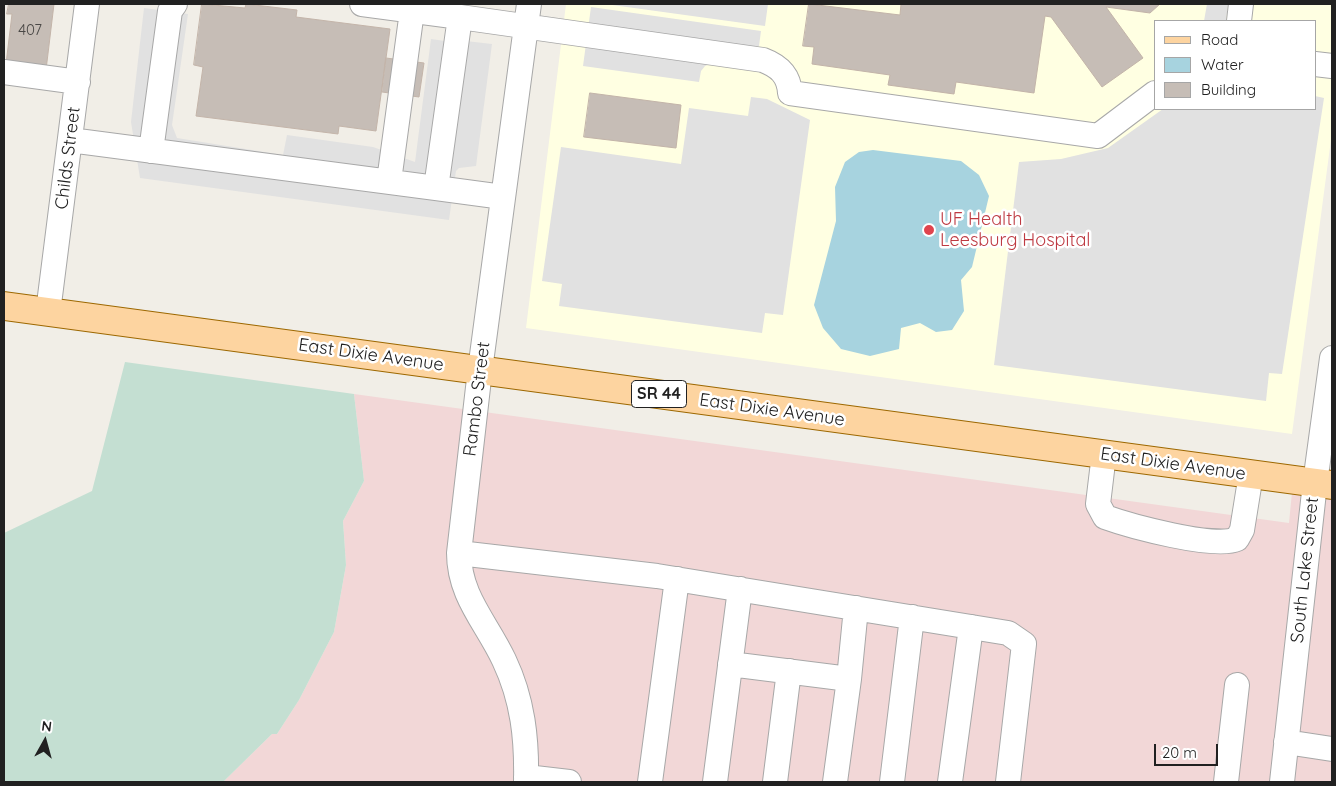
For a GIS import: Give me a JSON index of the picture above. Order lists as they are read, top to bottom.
{
  "streets": {
    "main road": ["East Dixie Avenue", "SR 44"],
    "street": ["Childs Street", "Rambo Street", "South Lake Street"]
  },
  "crossings": [
    ["Childs Street", "East Dixie Avenue"],
    ["East Dixie Avenue", "Rambo Street"],
    ["East Dixie Avenue", "South Lake Street"]
  ],
  "places": ["UF Health Leesburg Hospital"],
  "house_numbers": ["407"],
  "legend": ["Road", "Water", "Building"],
  "scale_bar": "20 m",
  "north": "top"
}
